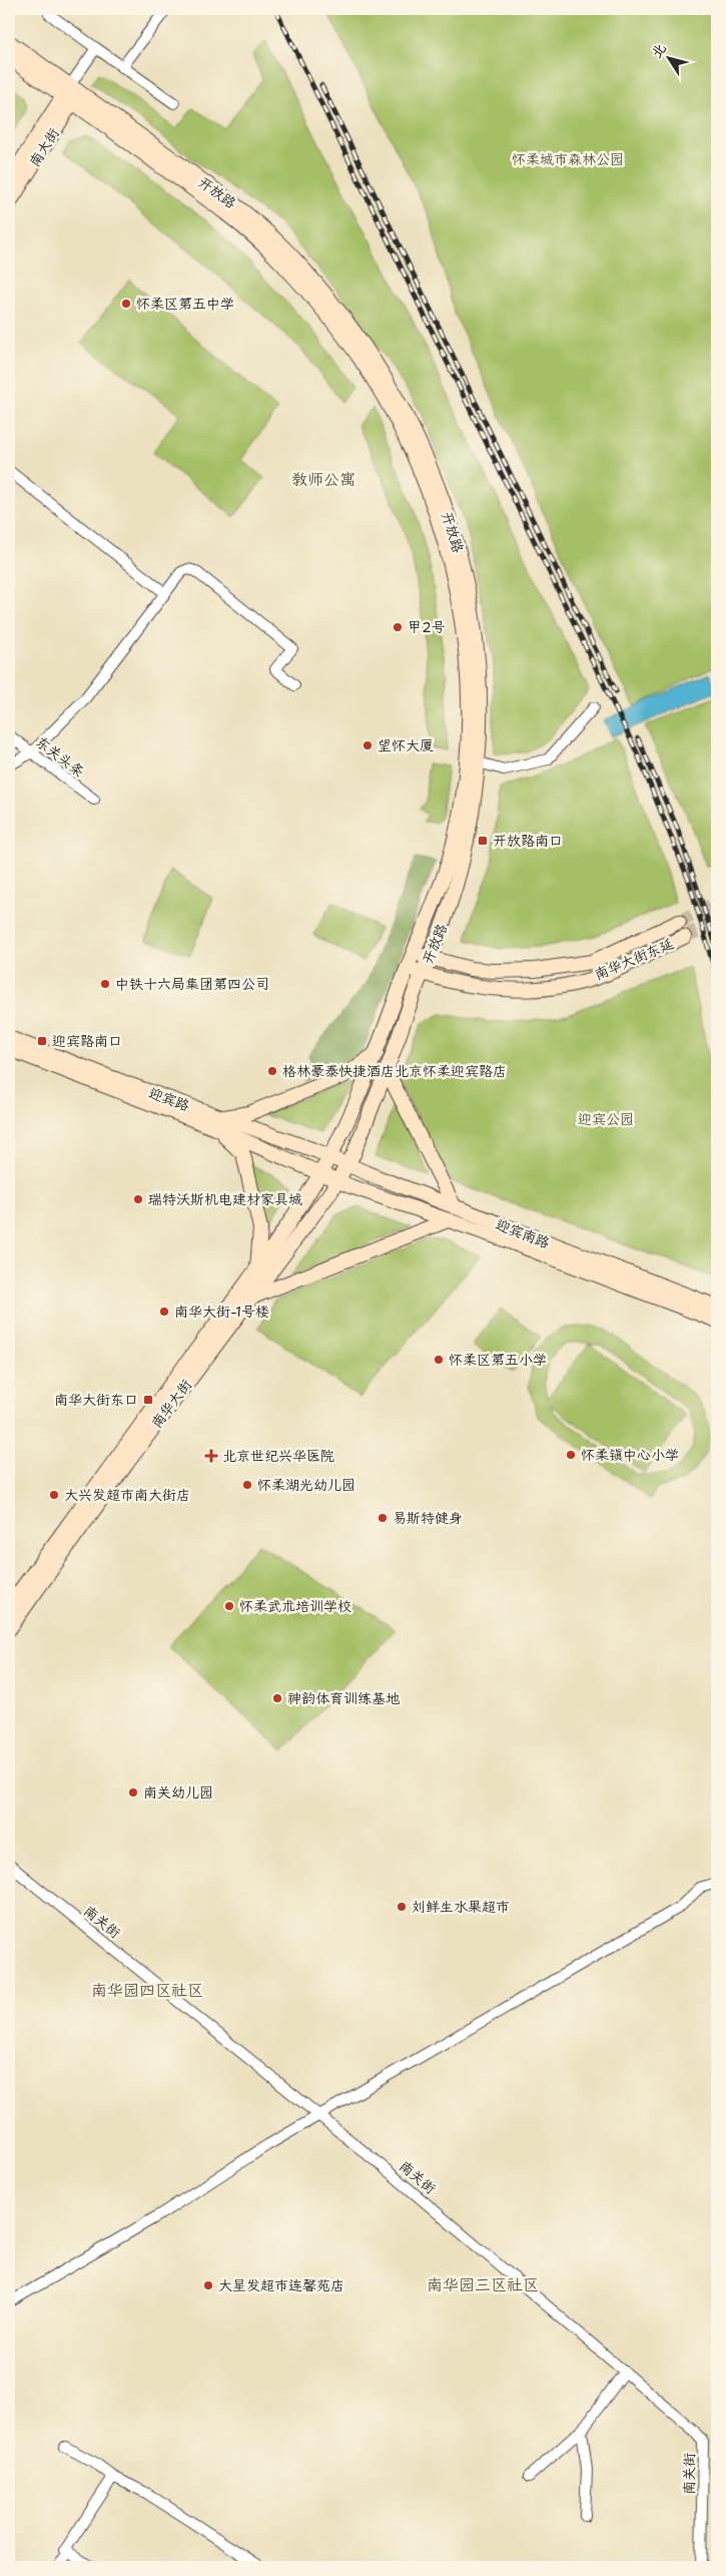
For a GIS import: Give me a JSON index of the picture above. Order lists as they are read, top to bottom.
{
  "streets": {
    "main road": [
      "南大街",
      "开放路",
      "南华大街东延",
      "迎宾路",
      "迎宾南路",
      "南华大街"
    ],
    "street": ["东关头条", "南关街"]
  },
  "crossings": [
    ["南大街", "开放路"],
    ["开放路", "南华大街东延"],
    ["开放路", "迎宾路"],
    ["开放路", "迎宾南路"],
    ["开放路", "南华大街"],
    ["迎宾路", "迎宾南路"],
    ["迎宾路", "南华大街"],
    ["迎宾南路", "南华大街"]
  ],
  "districts": ["教师公寓", "南华园四区社区", "南华园三区社区"],
  "parks": ["怀柔城市森林公园", "迎宾公园"],
  "places": {
    "other": [
      "怀柔区第五中学",
      "甲2号",
      "望怀大厦",
      "中铁十六局集团第四公司",
      "格林豪泰快捷酒店北京怀柔迎宾路店",
      "瑞特沃斯机电建材家具城",
      "南华大街-1号楼",
      "怀柔区第五小学",
      "怀柔镇中心小学",
      "怀柔湖光幼儿园",
      "大兴发超市南大街店",
      "易斯特健身",
      "怀柔武术培训学校",
      "神韵体育训练基地",
      "南关幼儿园",
      "刘鲜生水果超市",
      "大星发超市连馨苑店"
    ],
    "transit": ["开放路南口", "迎宾路南口", "南华大街东口"],
    "health": ["北京世纪兴华医院"]
  },
  "north": "top left"
}
